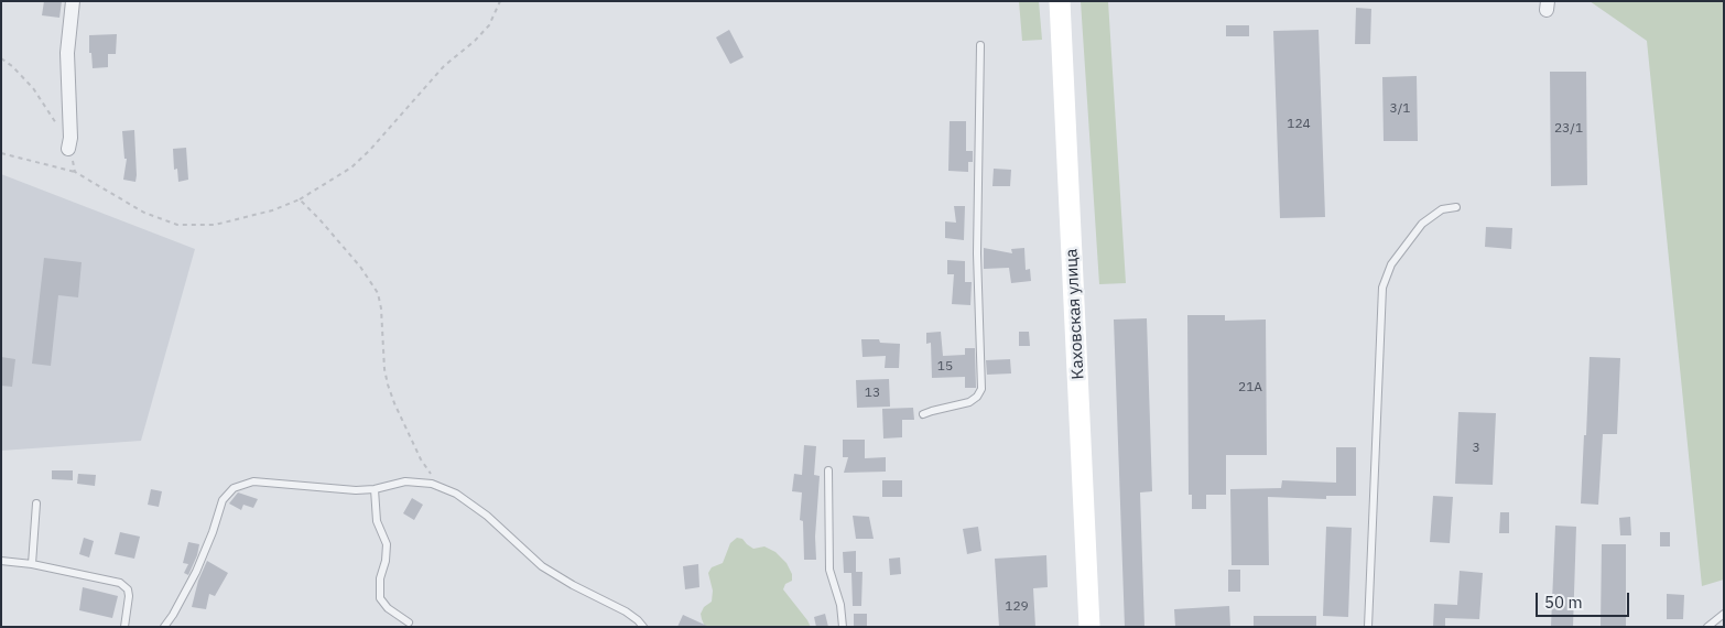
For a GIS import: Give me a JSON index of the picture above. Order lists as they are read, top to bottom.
{
  "streets": {
    "main road": ["Каховская улица"]
  },
  "house_numbers": [
    "3/1",
    "124",
    "23/1",
    "15",
    "21А",
    "13",
    "3",
    "129"
  ],
  "scale_bar": "50 m"
}
